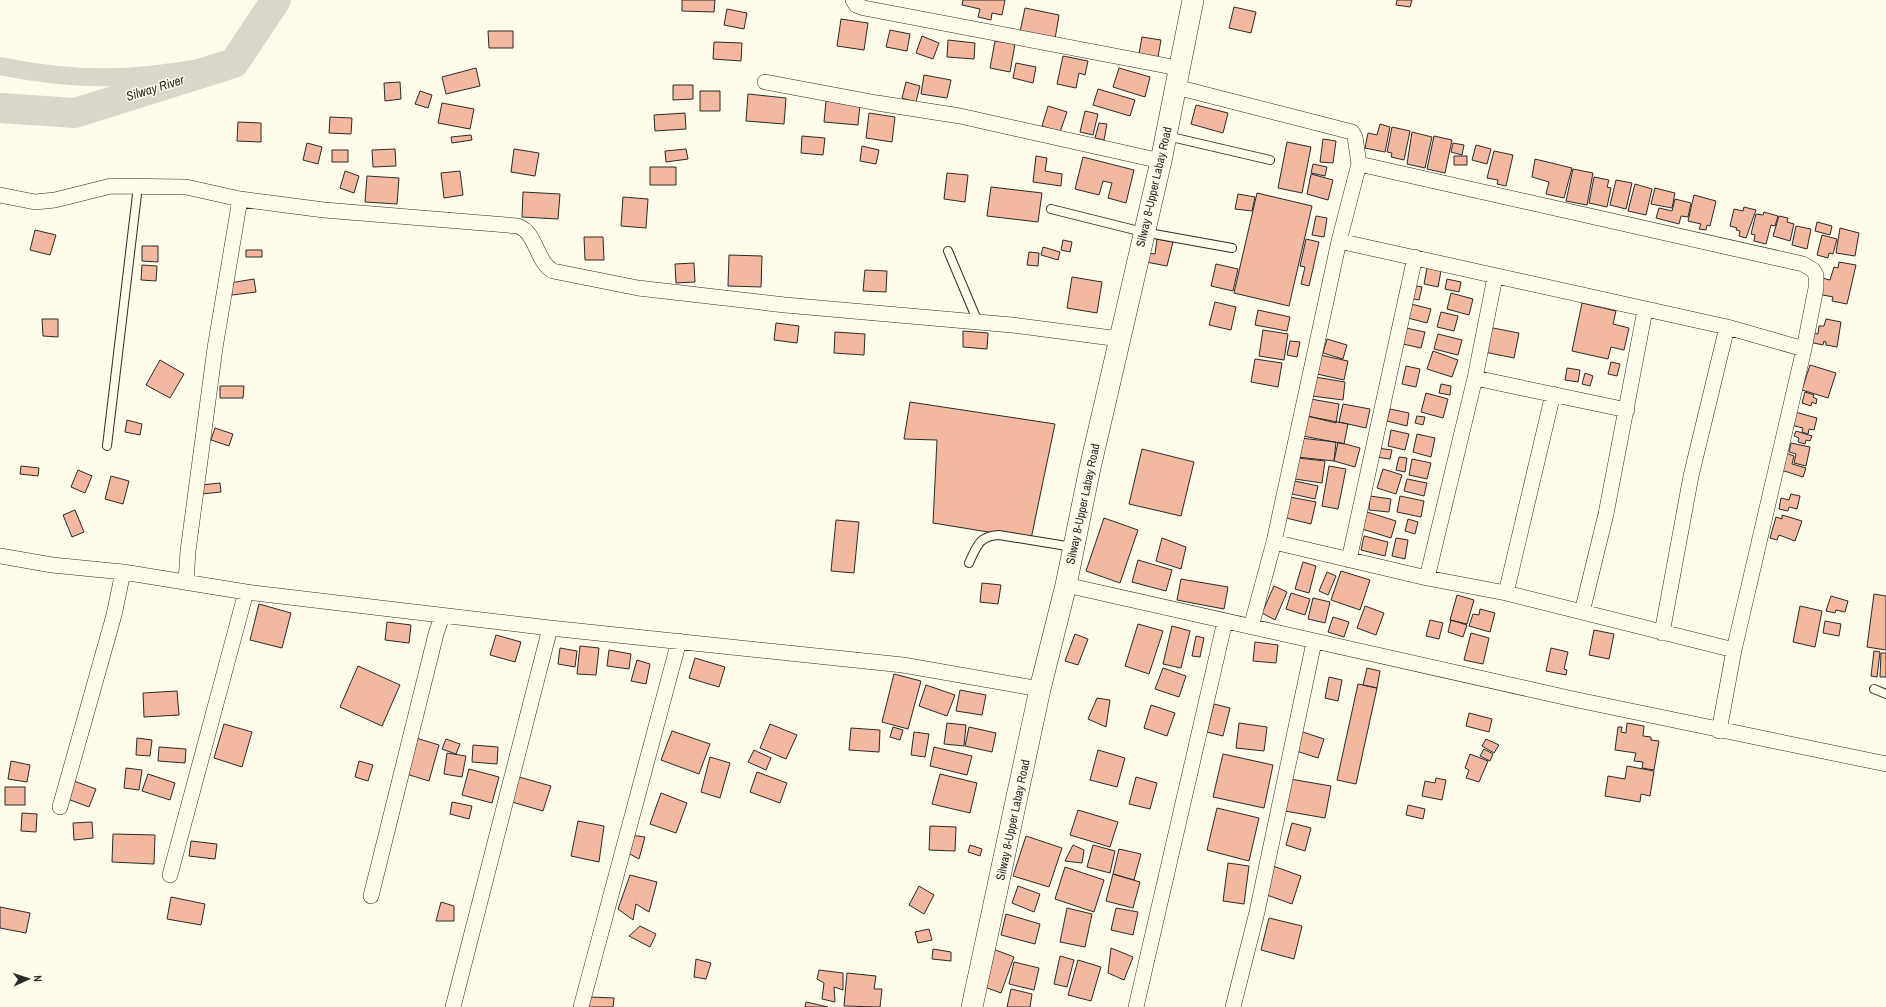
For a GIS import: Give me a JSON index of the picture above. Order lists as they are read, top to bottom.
{
  "streets": {
    "main road": ["Silway 8-Upper Labay Road"]
  },
  "water": ["Silway River"],
  "north": "right"
}
